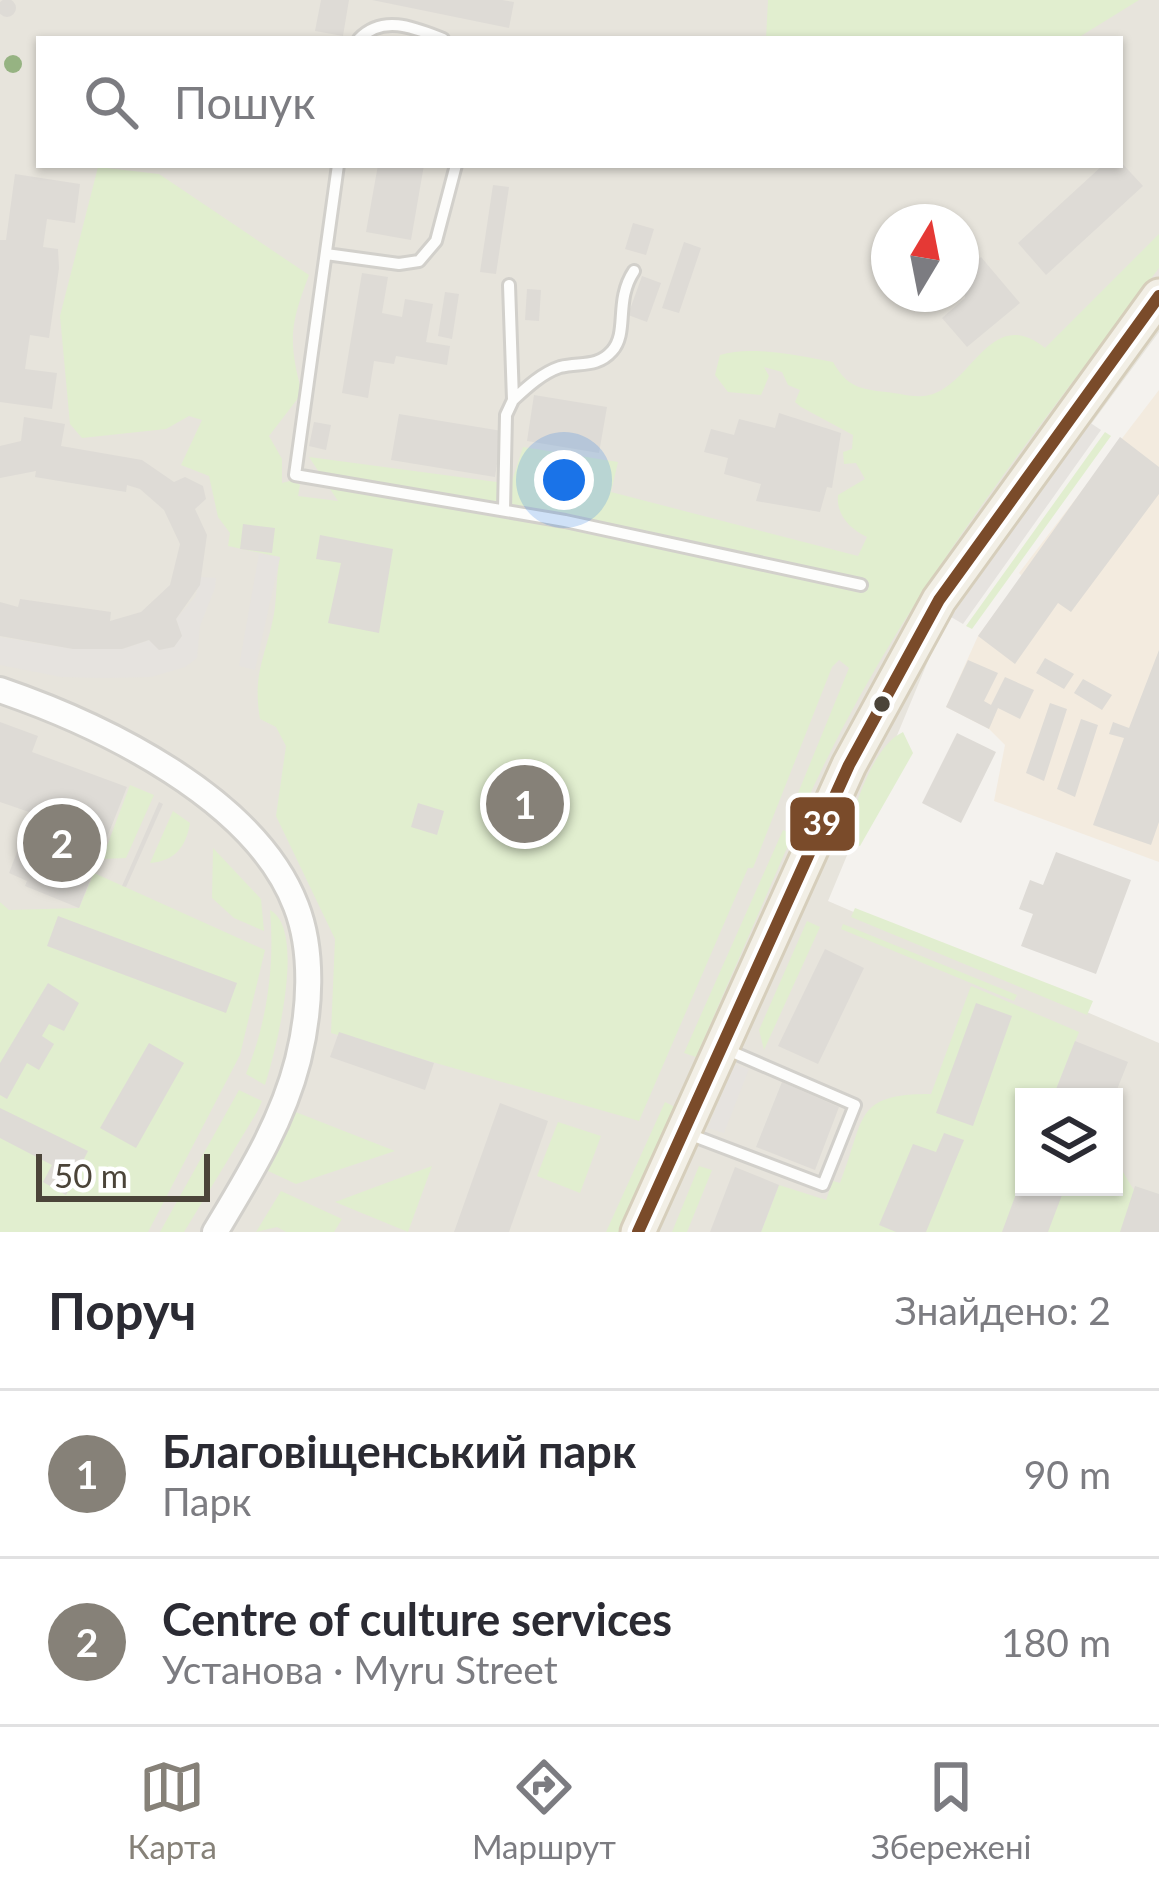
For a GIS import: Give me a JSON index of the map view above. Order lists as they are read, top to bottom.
{
  "lines": ["transit line 39"],
  "scale_bar": "50 m",
  "north": "top",
  "page": {
    "search": "Пошук",
    "pins": ["1", "2"],
    "scale": "50 m",
    "heading": ["Поруч", "Знайдено: 2"],
    "list": [
      {
        "mark": "1",
        "name": "Благовіщенський парк",
        "note": "Парк",
        "value": "90 m"
      },
      {
        "mark": "2",
        "name": "Centre of culture services",
        "note": "Установа · Myru Street",
        "value": "180 m"
      }
    ],
    "nav": ["Карта", "Маршрут", "Збережені"]
  }
}
